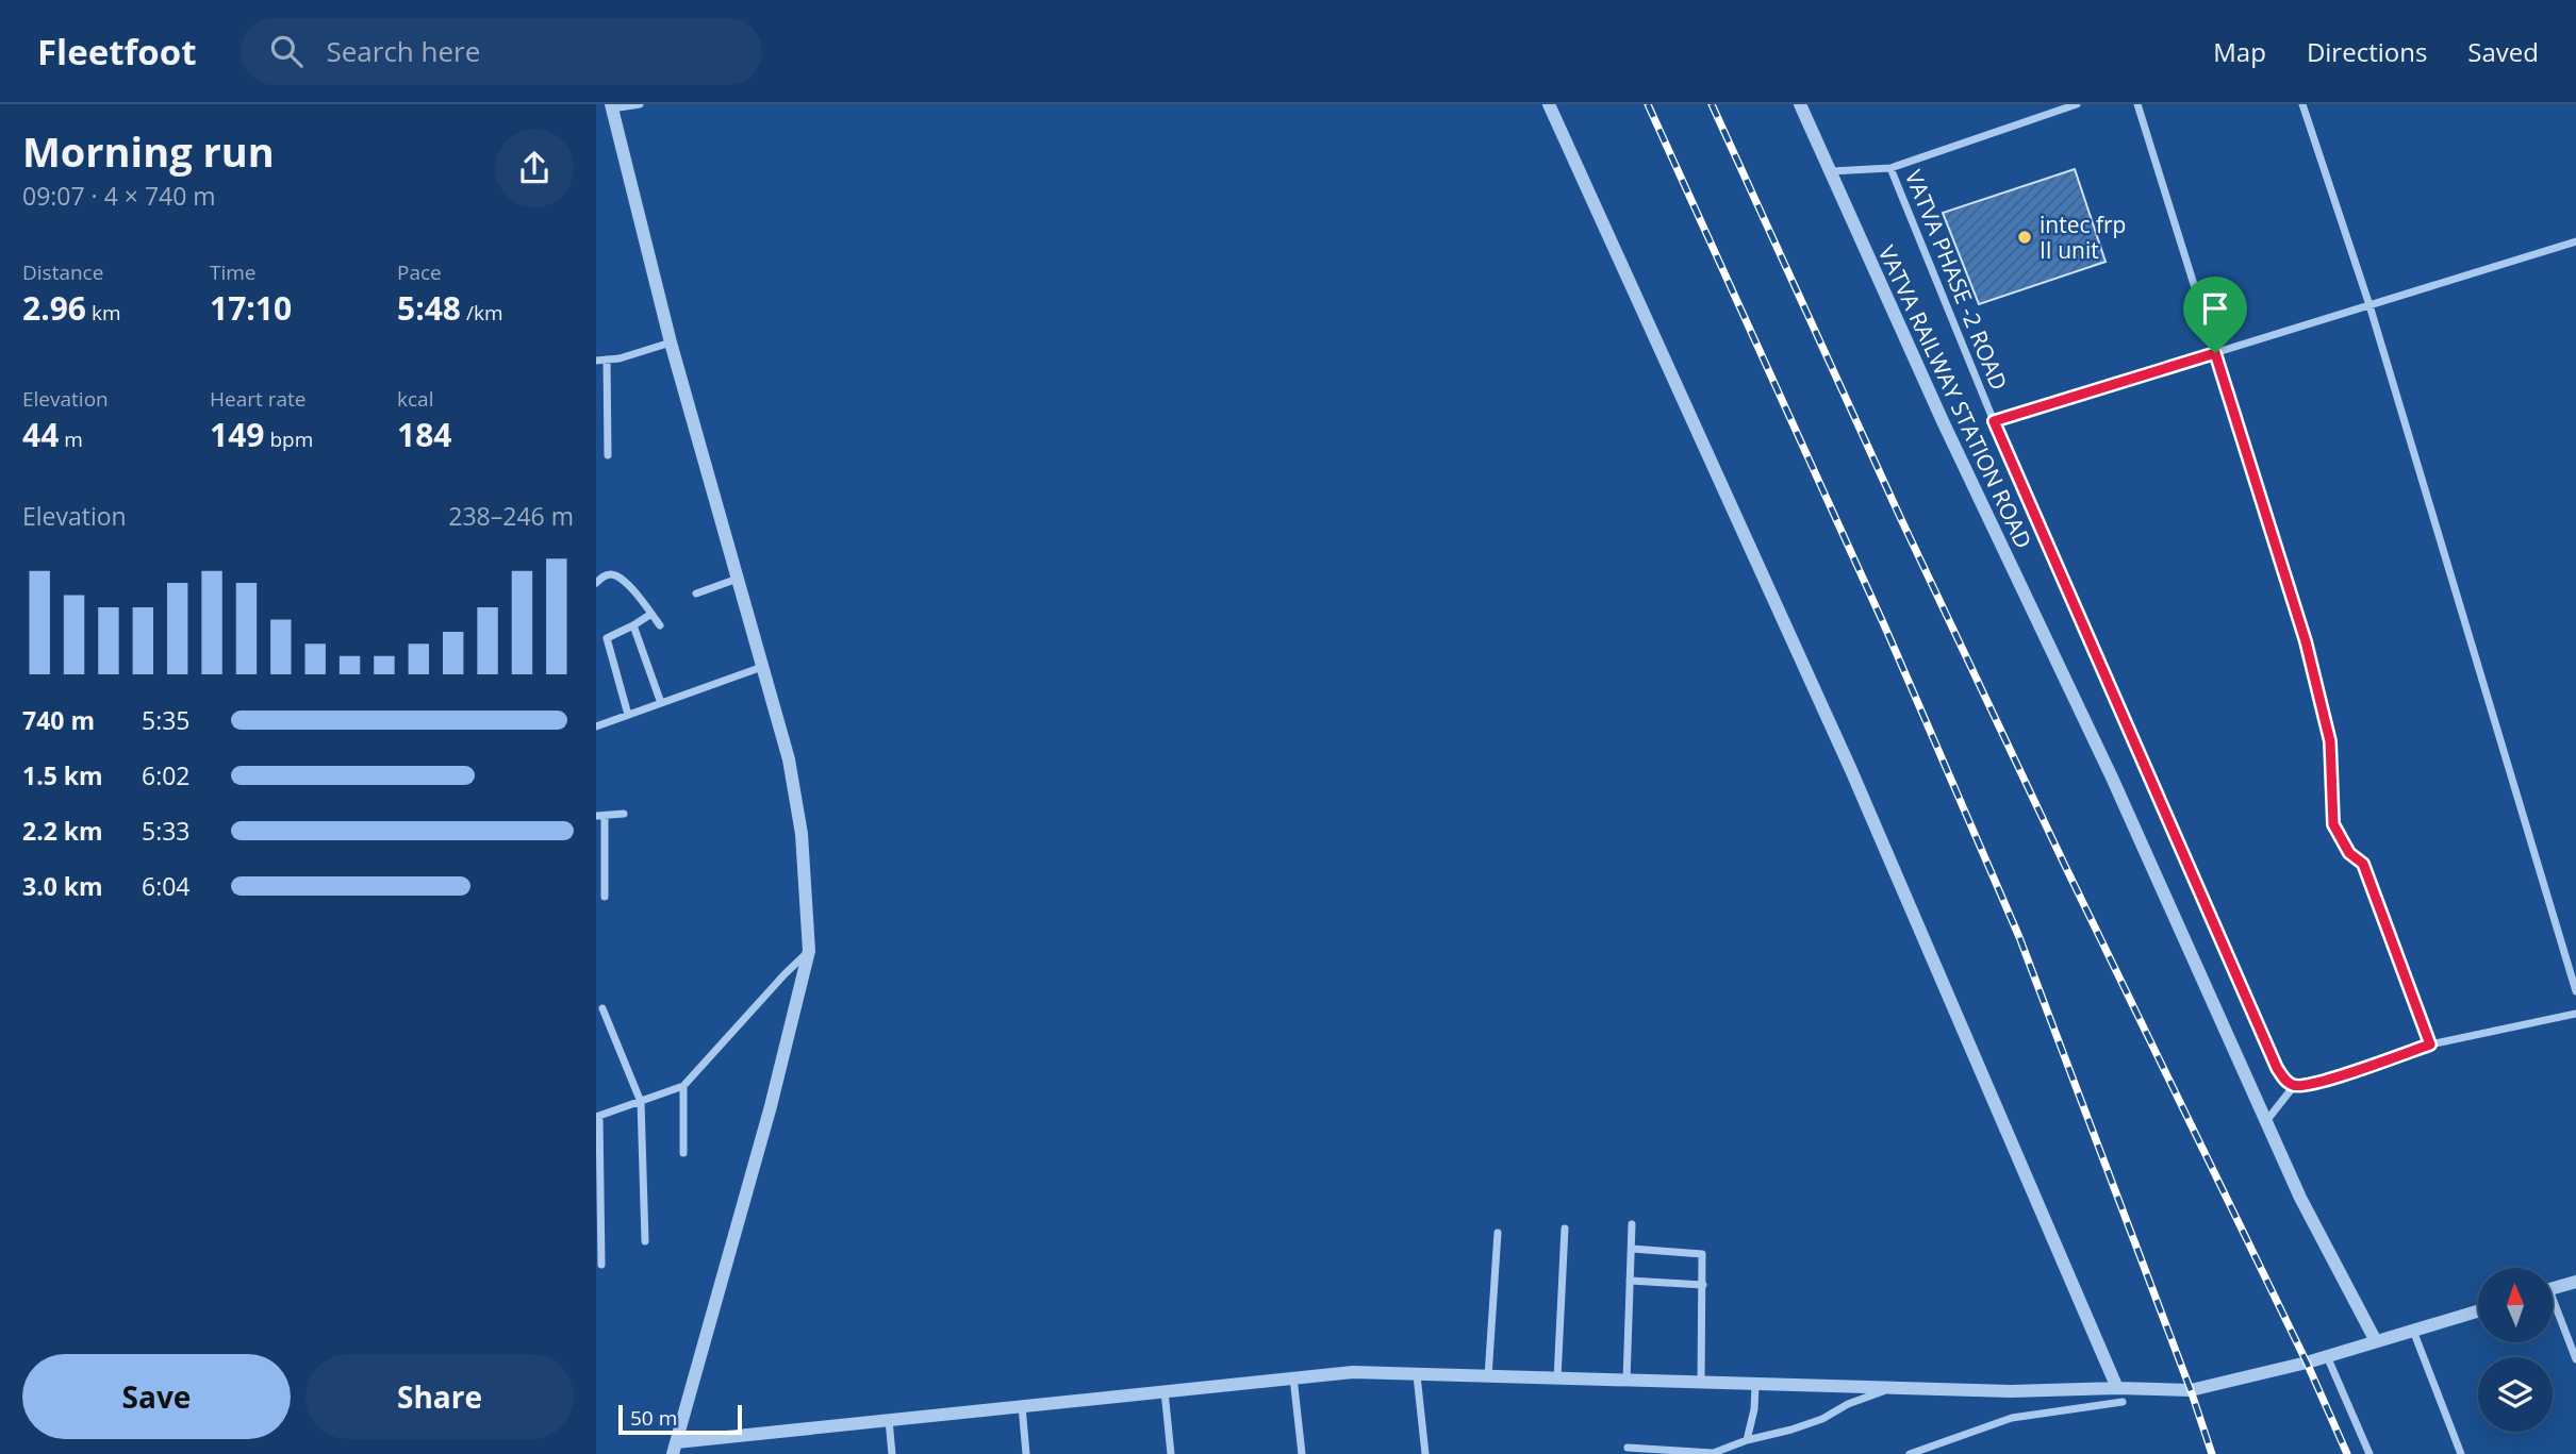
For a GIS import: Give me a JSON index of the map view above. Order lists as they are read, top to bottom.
{
  "streets": {
    "street": ["VATVA PHASE -2 ROAD", "VATVA RAILWAY STATION ROAD"]
  },
  "places": ["intec frp II unit"],
  "scale_bar": "50 m",
  "north": "top",
  "page": {
    "header": "Fleetfoot",
    "search": "Search here",
    "nav": ["Map", "Directions", "Saved"],
    "heading": ["Morning run", "09:07 · 4 × 740 m"],
    "stats": [
      ["Distance", "2.96 km"],
      ["Time", "17:10"],
      ["Pace", "5:48 /km"],
      ["Elevation", "44 m"],
      ["Heart rate", "149 bpm"],
      ["kcal", "184"]
    ],
    "chart": ["Elevation", "238–246 m"],
    "list": [
      {
        "name": "740 m",
        "note": "5:35"
      },
      {
        "name": "1.5 km",
        "note": "6:02"
      },
      {
        "name": "2.2 km",
        "note": "5:33"
      },
      {
        "name": "3.0 km",
        "note": "6:04"
      }
    ],
    "buttons": ["Save", "Share"],
    "scale": "50 m"
  }
}
